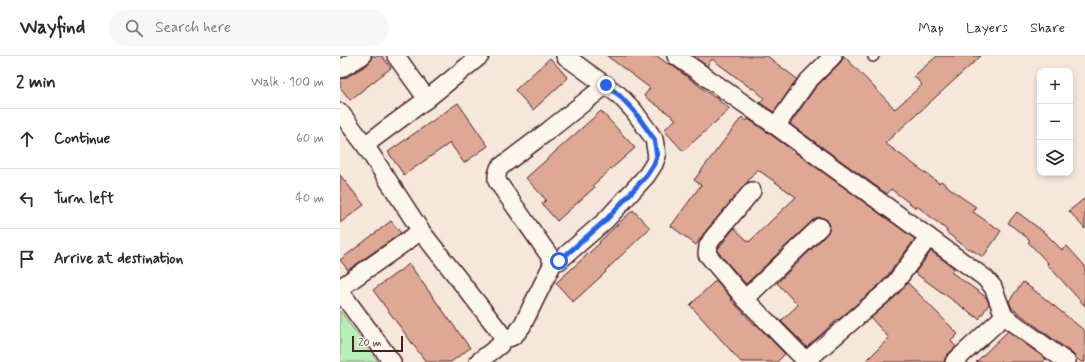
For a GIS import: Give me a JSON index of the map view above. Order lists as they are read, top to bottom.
{
  "scale_bar": "20 m",
  "page": {
    "header": "Wayfind",
    "search": "Search here",
    "nav": ["Map", "Layers", "Share"],
    "heading": ["2 min", "Walk · 100 m"],
    "map_buttons": ["+", "−"],
    "list": [
      ["Continue", "60 m"],
      ["Turn left", "40 m"],
      "Arrive at destination"
    ],
    "scale": "20 m"
  }
}
